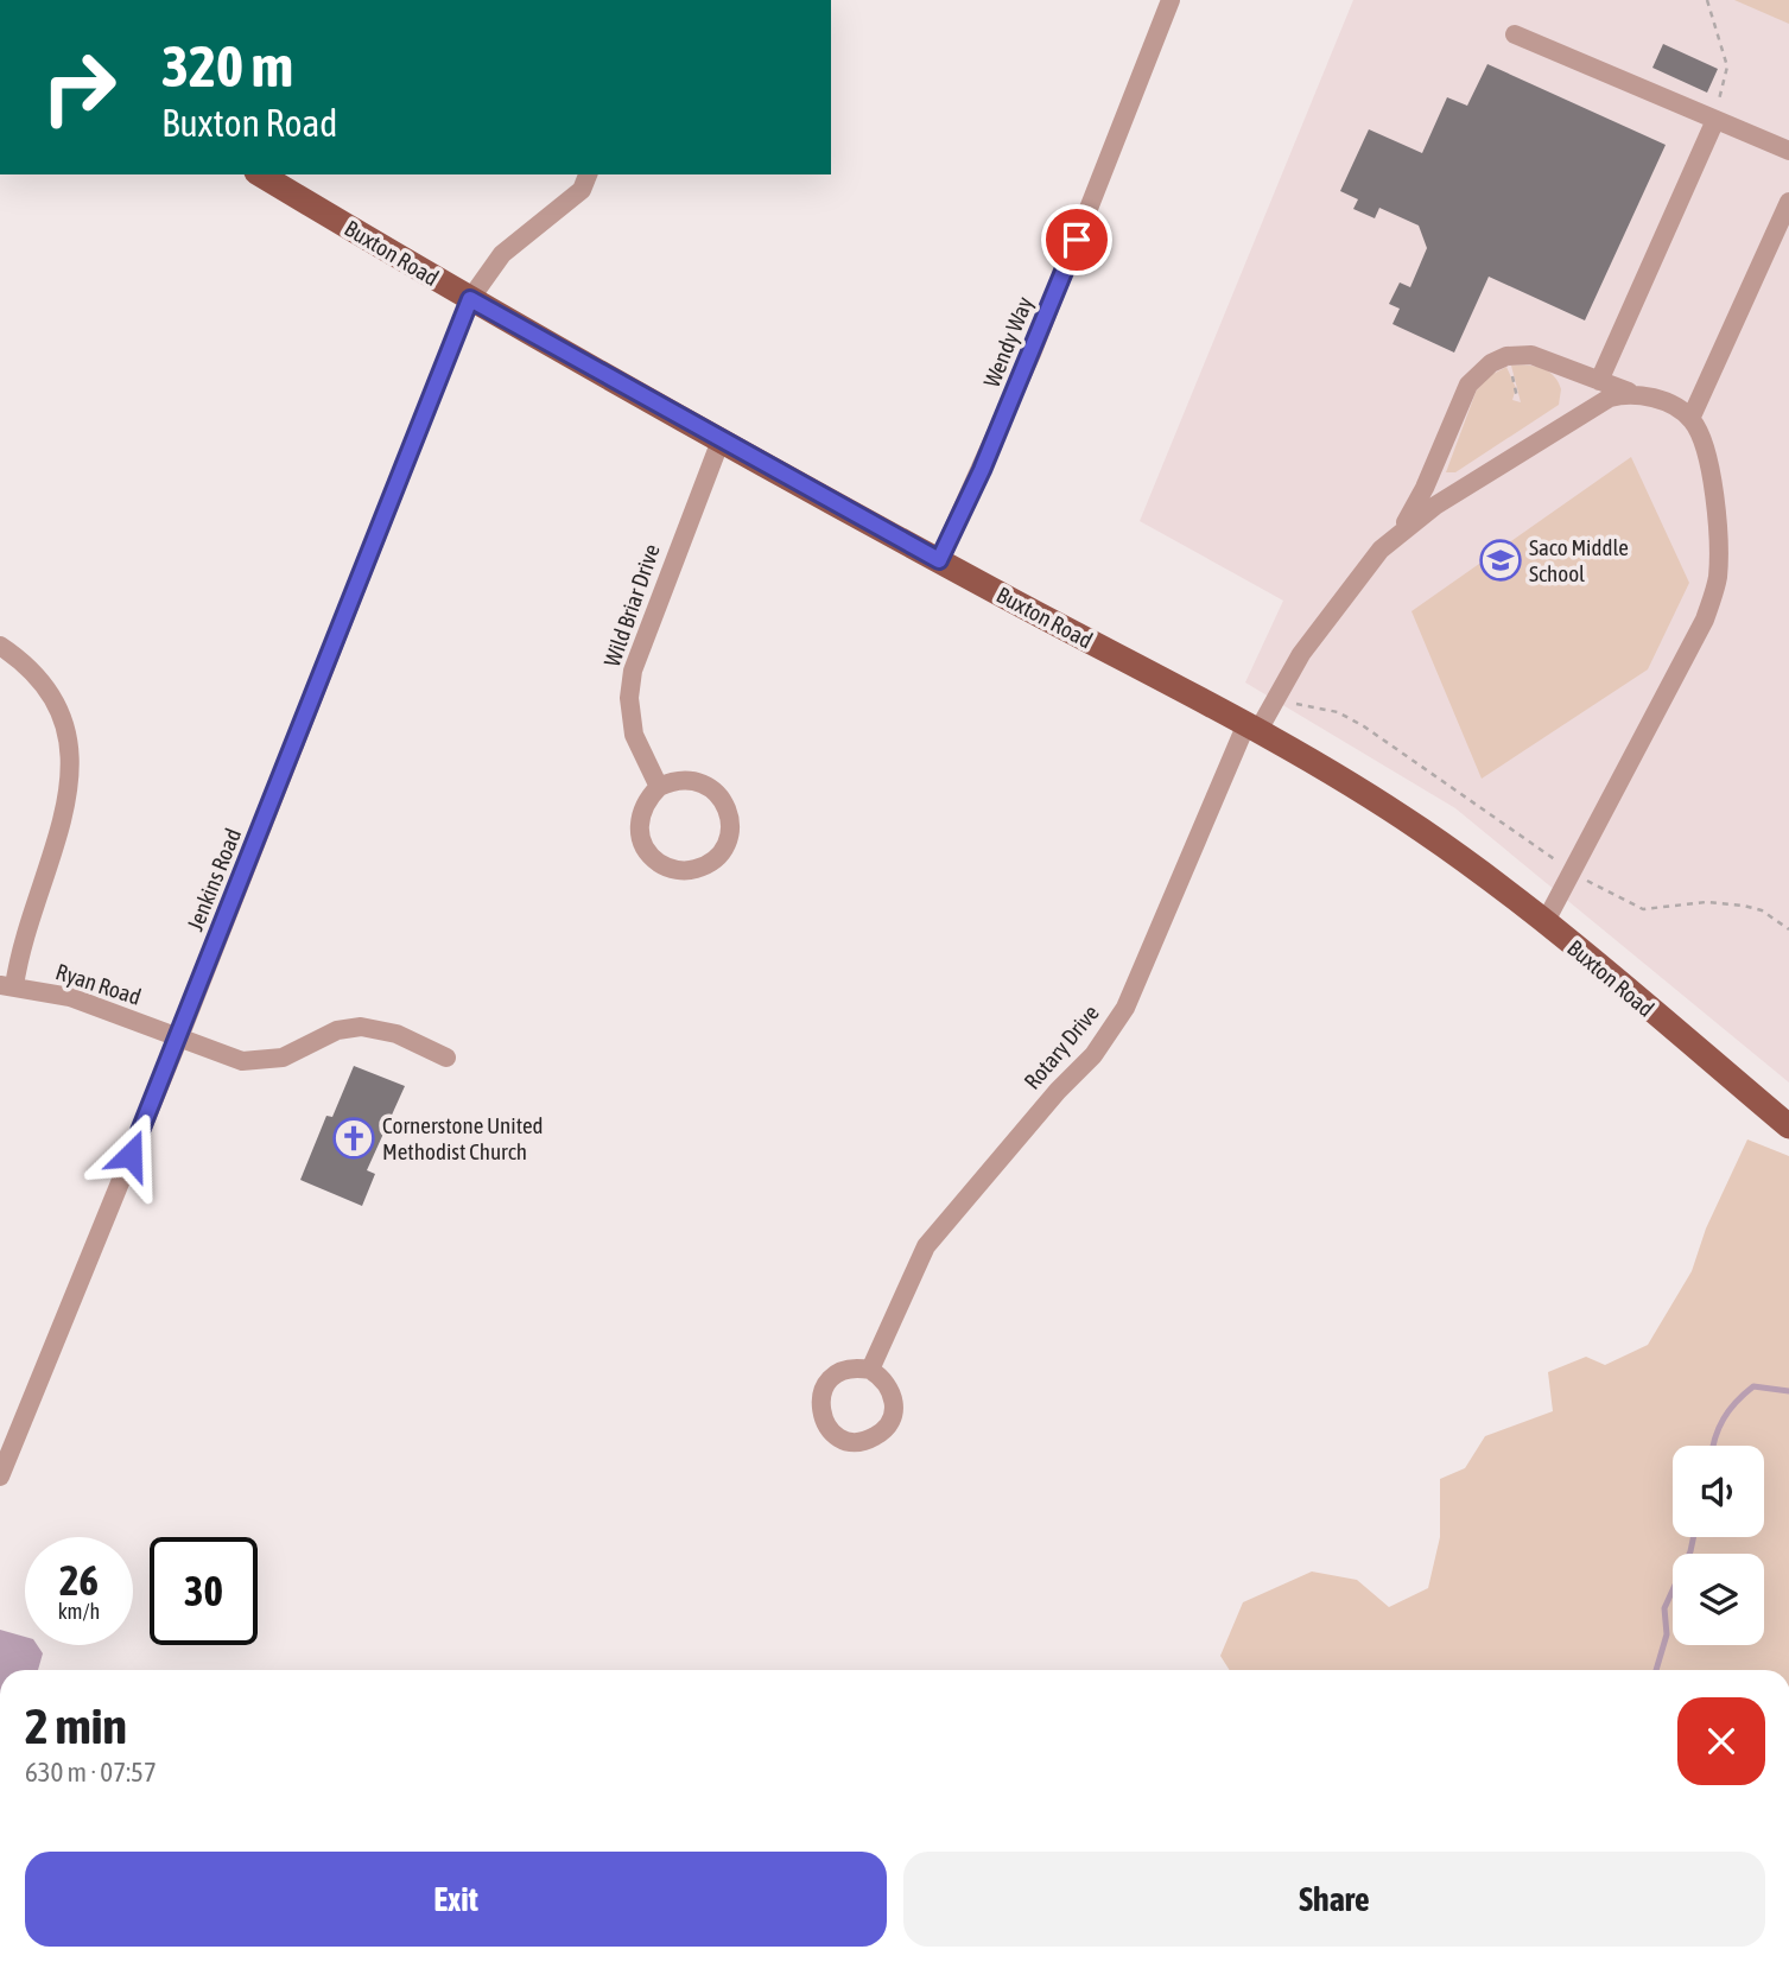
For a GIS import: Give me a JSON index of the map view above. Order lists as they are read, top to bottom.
{
  "streets": {
    "main road": ["Buxton Road"],
    "street": [
      "Wendy Way",
      "Wild Briar Drive",
      "Jenkins Road",
      "Ryan Road",
      "Rotary Drive"
    ]
  },
  "crossings": [
    ["Buxton Road", "Wendy Way"],
    ["Buxton Road", "Wild Briar Drive"],
    ["Buxton Road", "Jenkins Road"],
    ["Buxton Road", "Rotary Drive"],
    ["Jenkins Road", "Ryan Road"]
  ],
  "places": {
    "school or university": ["Saco Middle School"],
    "church": ["Cornerstone United Methodist Church"]
  },
  "page": {
    "turn": ["320 m", "Buxton Road"],
    "speed": "26 km/h",
    "limit": "30",
    "heading": ["2 min", "630 m · 07:57"],
    "buttons": ["Exit", "Share"]
  }
}
